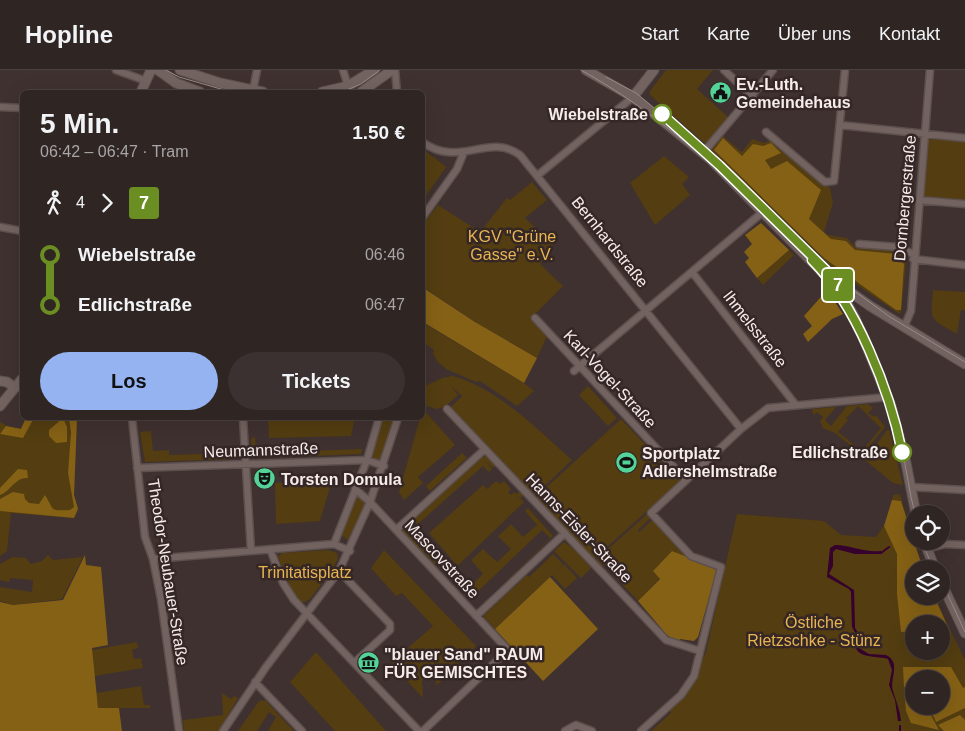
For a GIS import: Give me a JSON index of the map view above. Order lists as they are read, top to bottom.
{
  "streets": {
    "street": [
      "Dornbergerstraße",
      "Bernhardstraße",
      "Ihmelsstraße",
      "Karl-Vogel-Straße",
      "Neumannstraße",
      "Hanns-Eisler-Straße",
      "Mascovstraße",
      "Theodor-Neubauer-Straße"
    ]
  },
  "crossings": [
    ["Neumannstraße", "Theodor-Neubauer-Straße"]
  ],
  "parks": ["KGV \"Grüne Gasse\" e.V.", "Trinitatisplatz", "Östliche Rietzschke - Stünz"],
  "places": {
    "public building": ["Ev.-Luth. Gemeindehaus"],
    "other": ["Wiebelstraße", "Edlichstraße"],
    "sports": ["Sportplatz Adlershelmstraße"],
    "theatre": ["Torsten Domula"],
    "museum": ["\"blauer Sand\" RAUM FÜR GEMISCHTES"]
  },
  "lines": ["tram line 7"],
  "page": {
    "header": "Hopline",
    "nav": [
      "Start",
      "Karte",
      "Über uns",
      "Kontakt"
    ],
    "on_map": "7",
    "heading": ["5 Min.", "06:42 – 06:47 · Tram", "1.50 €"],
    "legs": ["4", "7"],
    "list": [
      {
        "name": "Wiebelstraße",
        "value": "06:46"
      },
      {
        "name": "Edlichstraße",
        "value": "06:47"
      }
    ],
    "buttons": ["Los", "Tickets"],
    "map_buttons": ["+", "−"]
  }
}
